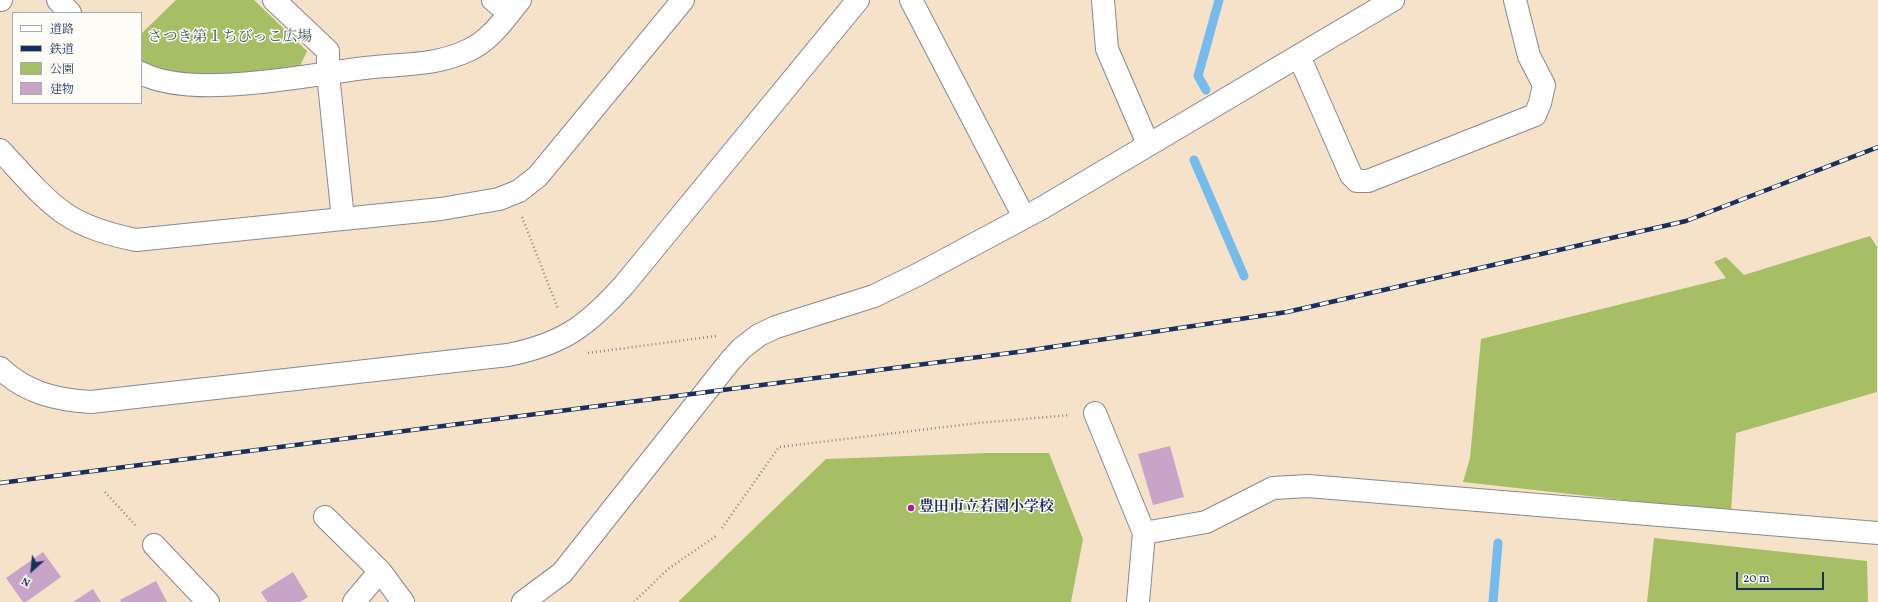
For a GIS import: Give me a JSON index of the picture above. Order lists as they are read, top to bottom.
{
  "parks": ["さつき第１ちびっこ広場"],
  "places": ["豊田市立若園小学校"],
  "legend": [
    "道路",
    "鉄道",
    "公園",
    "建物"
  ],
  "scale_bar": "20 m",
  "north": "bottom left"
}
